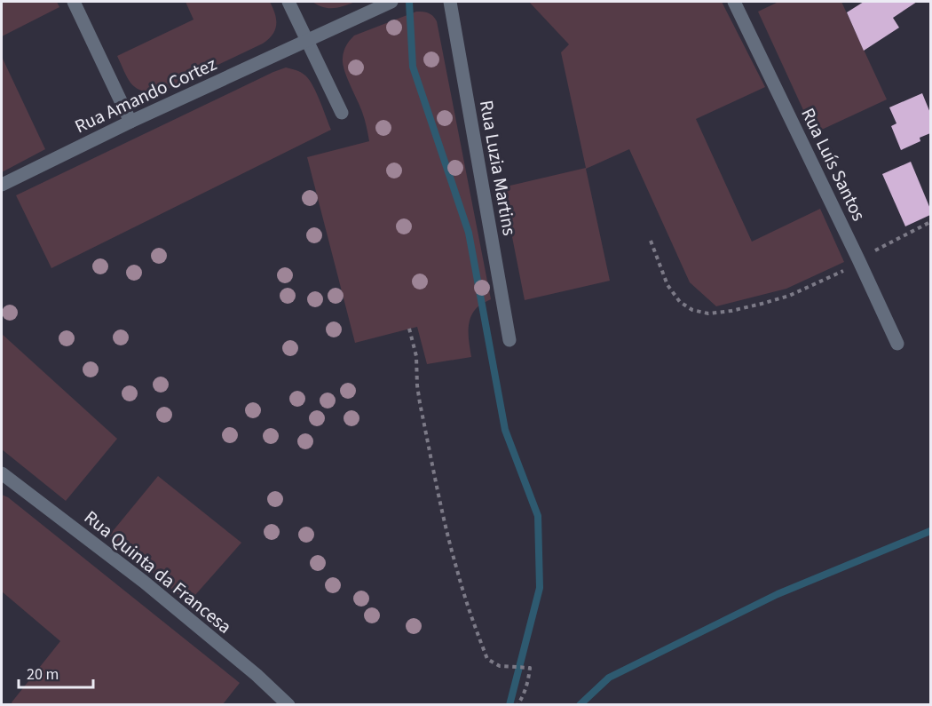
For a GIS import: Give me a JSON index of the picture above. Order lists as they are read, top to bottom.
{
  "streets": {
    "street": [
      "Rua Amando Cortez",
      "Rua Luís Santos",
      "Rua Luzia Martins",
      "Rua Quinta da Francesa"
    ]
  },
  "scale_bar": "20 m"
}
